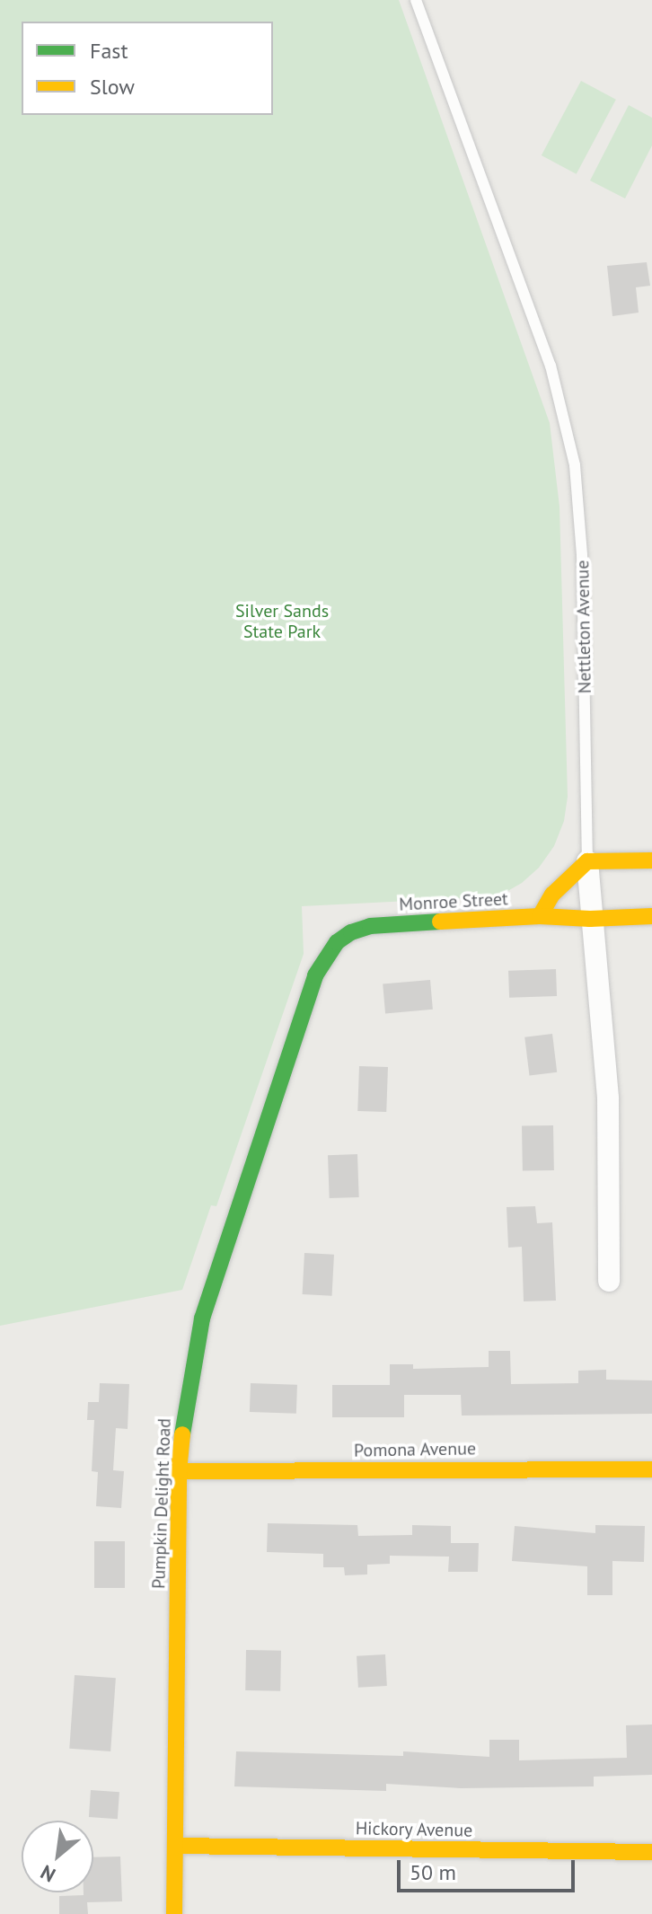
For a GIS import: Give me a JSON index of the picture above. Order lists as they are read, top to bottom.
{
  "streets": {
    "street": [
      "Nettleton Avenue",
      "Monroe Street",
      "Pomona Avenue",
      "Pumpkin Delight Road",
      "Hickory Avenue"
    ]
  },
  "crossings": [
    ["Nettleton Avenue", "Monroe Street"],
    ["Monroe Street", "Pumpkin Delight Road"],
    ["Pomona Avenue", "Pumpkin Delight Road"],
    ["Pumpkin Delight Road", "Hickory Avenue"]
  ],
  "parks": ["Silver Sands State Park"],
  "legend": ["Fast", "Slow"],
  "scale_bar": "50 m",
  "north": "bottom left"
}
